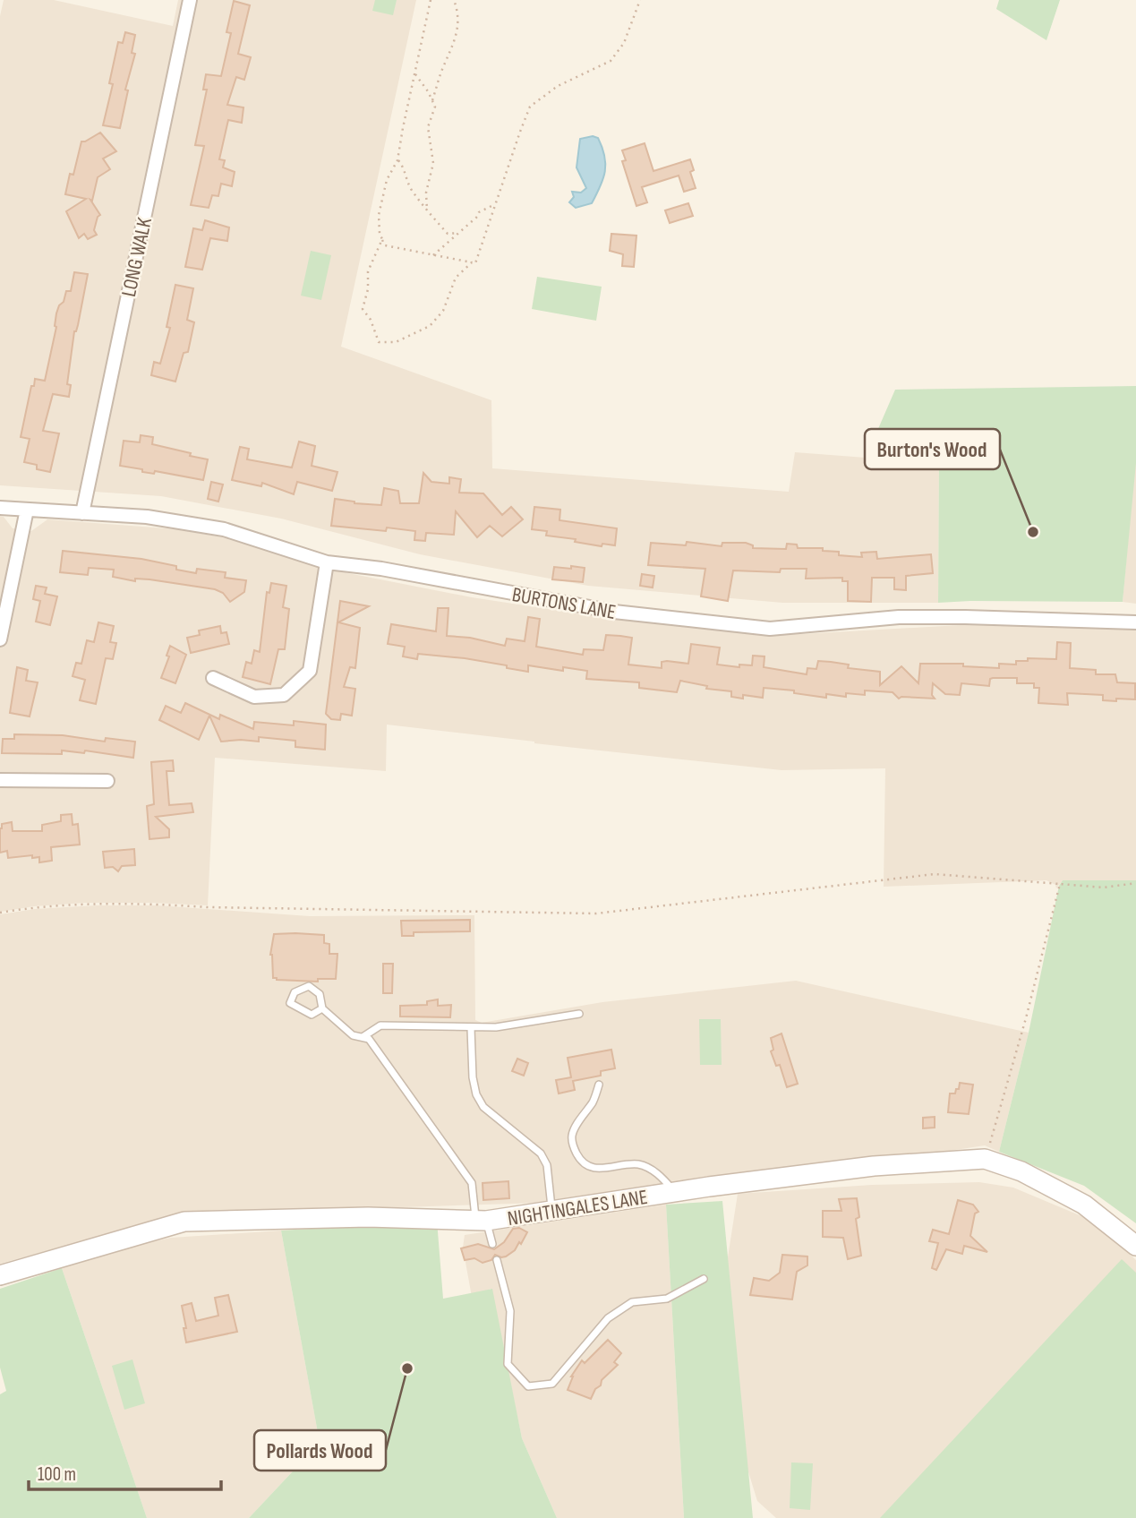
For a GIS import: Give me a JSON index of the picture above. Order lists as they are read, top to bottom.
{
  "streets": {
    "main road": ["NIGHTINGALES LANE"],
    "street": ["LONG WALK", "BURTONS LANE"]
  },
  "crossings": [
    ["LONG WALK", "BURTONS LANE"]
  ],
  "places": ["Burton's Wood", "Pollards Wood"],
  "scale_bar": "100 m"
}
